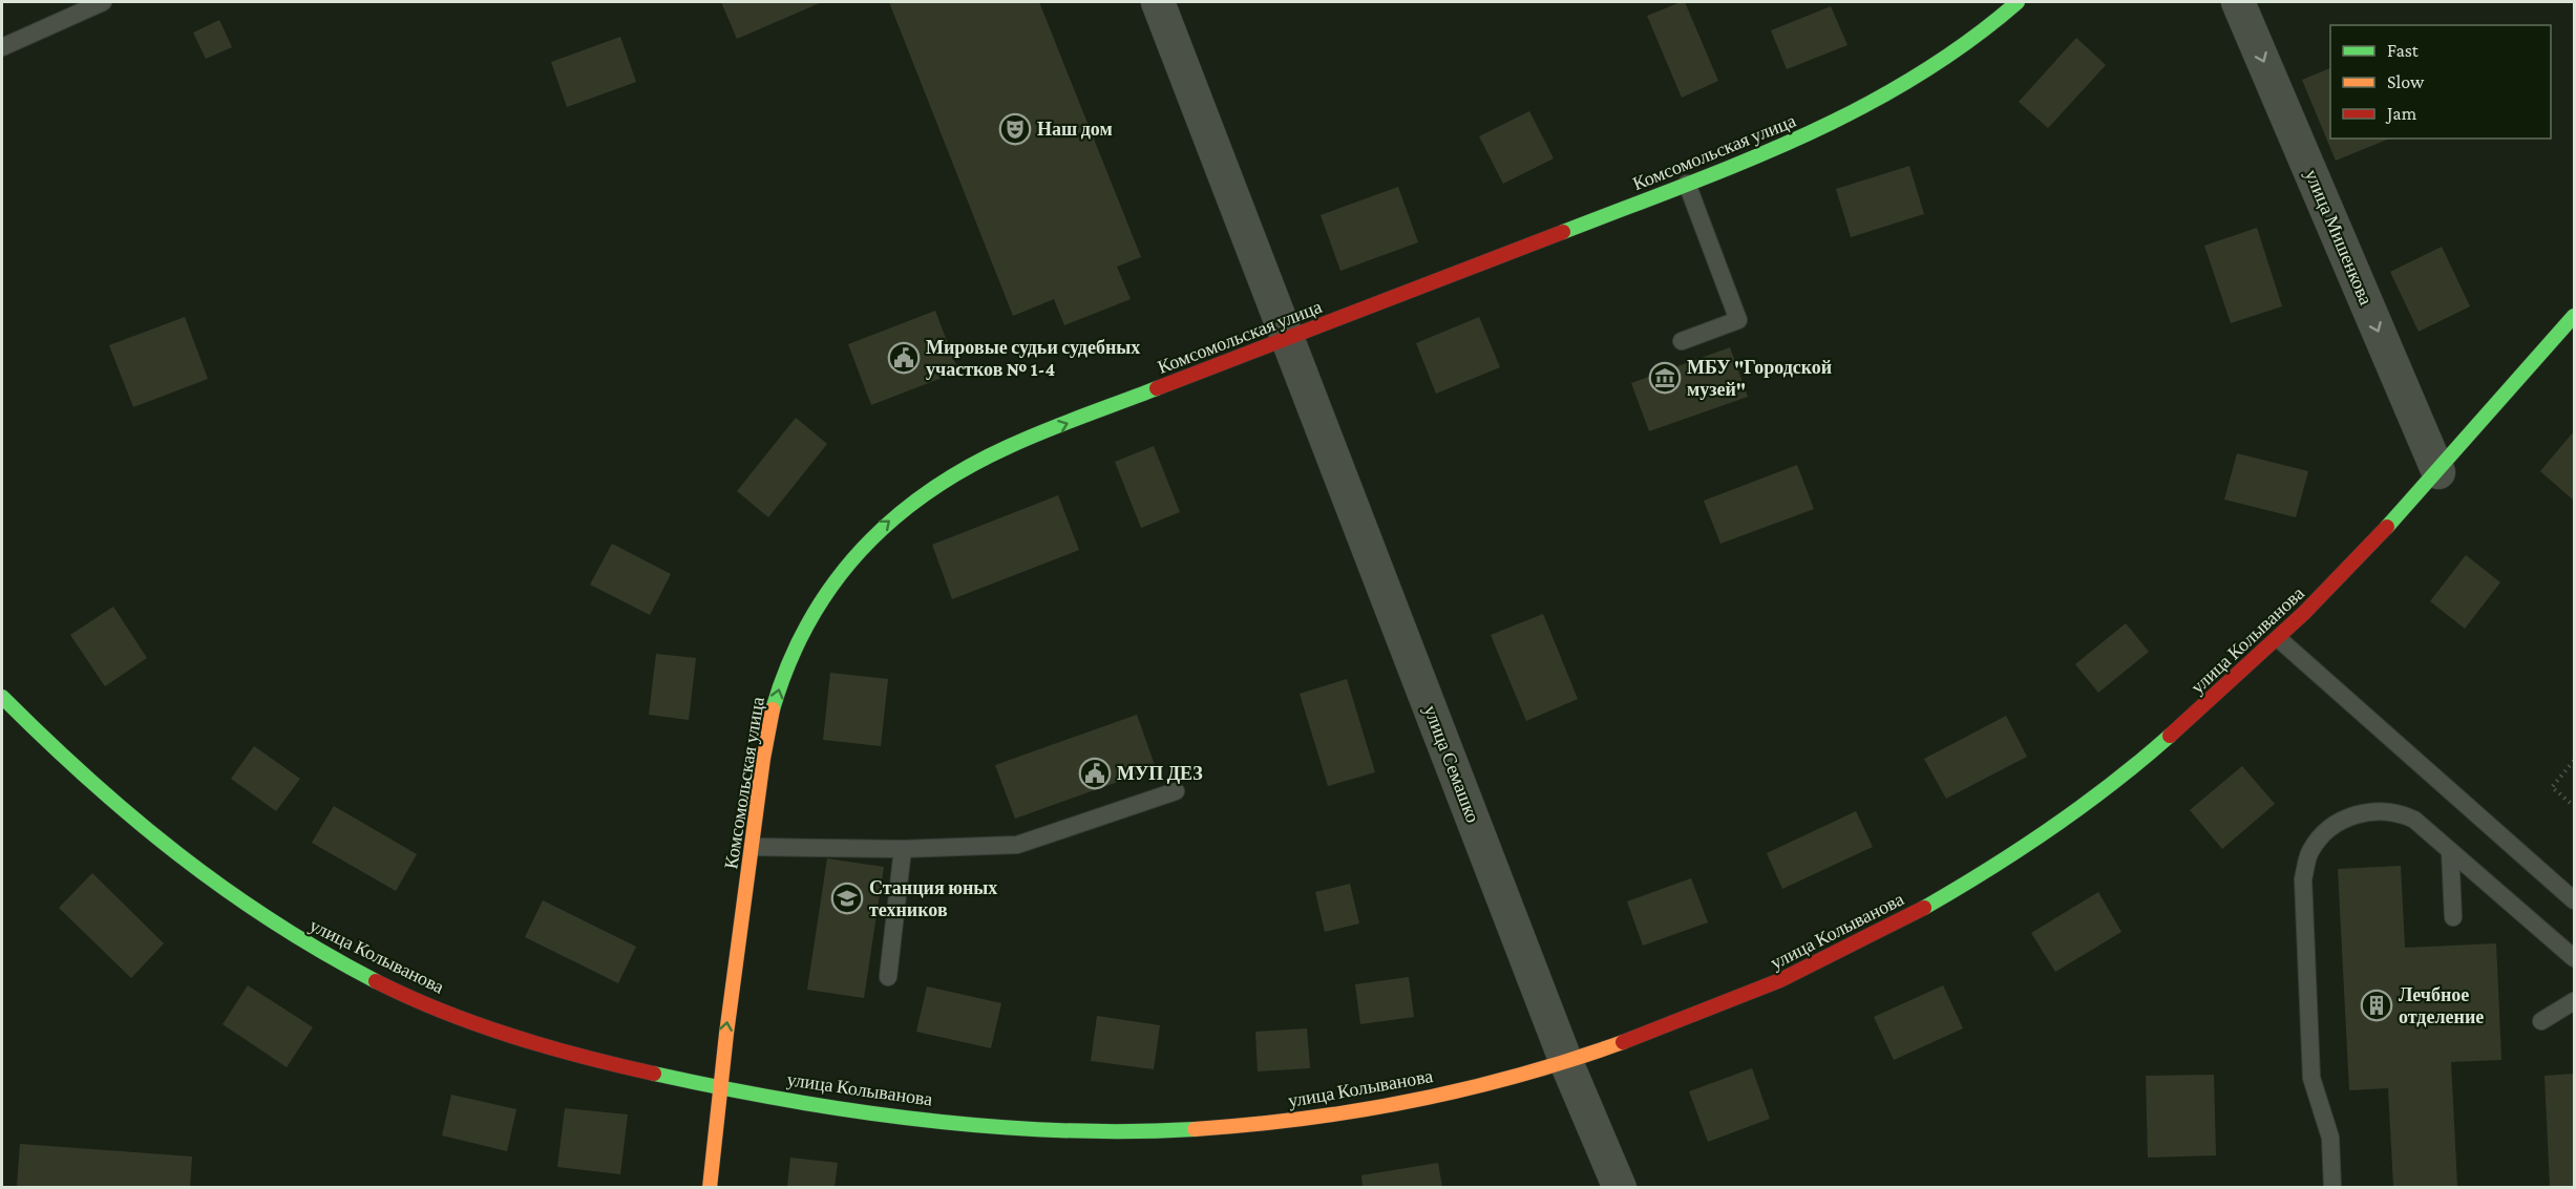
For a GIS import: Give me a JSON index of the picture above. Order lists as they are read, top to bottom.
{
  "streets": {
    "street": [
      "Комсомольская улица",
      "улица Мишенкова",
      "улица Колыванова",
      "улица Семашко"
    ]
  },
  "crossings": [
    ["Комсомольская улица", "улица Колыванова"],
    ["Комсомольская улица", "улица Семашко"],
    ["улица Мишенкова", "улица Колыванова"],
    ["улица Колыванова", "улица Семашко"]
  ],
  "one_way": ["Комсомольская улица", "улица Мишенкова"],
  "places": {
    "theatre": ["Наш дом"],
    "public building": ["Мировые судьи судебных участков № 1-4", "МУП ДЕЗ"],
    "museum": ["МБУ \"Городской музей\""],
    "school or university": ["Станция юных техников"],
    "building": ["Лечбное отделение"]
  },
  "legend": ["Fast", "Slow", "Jam"]
}
